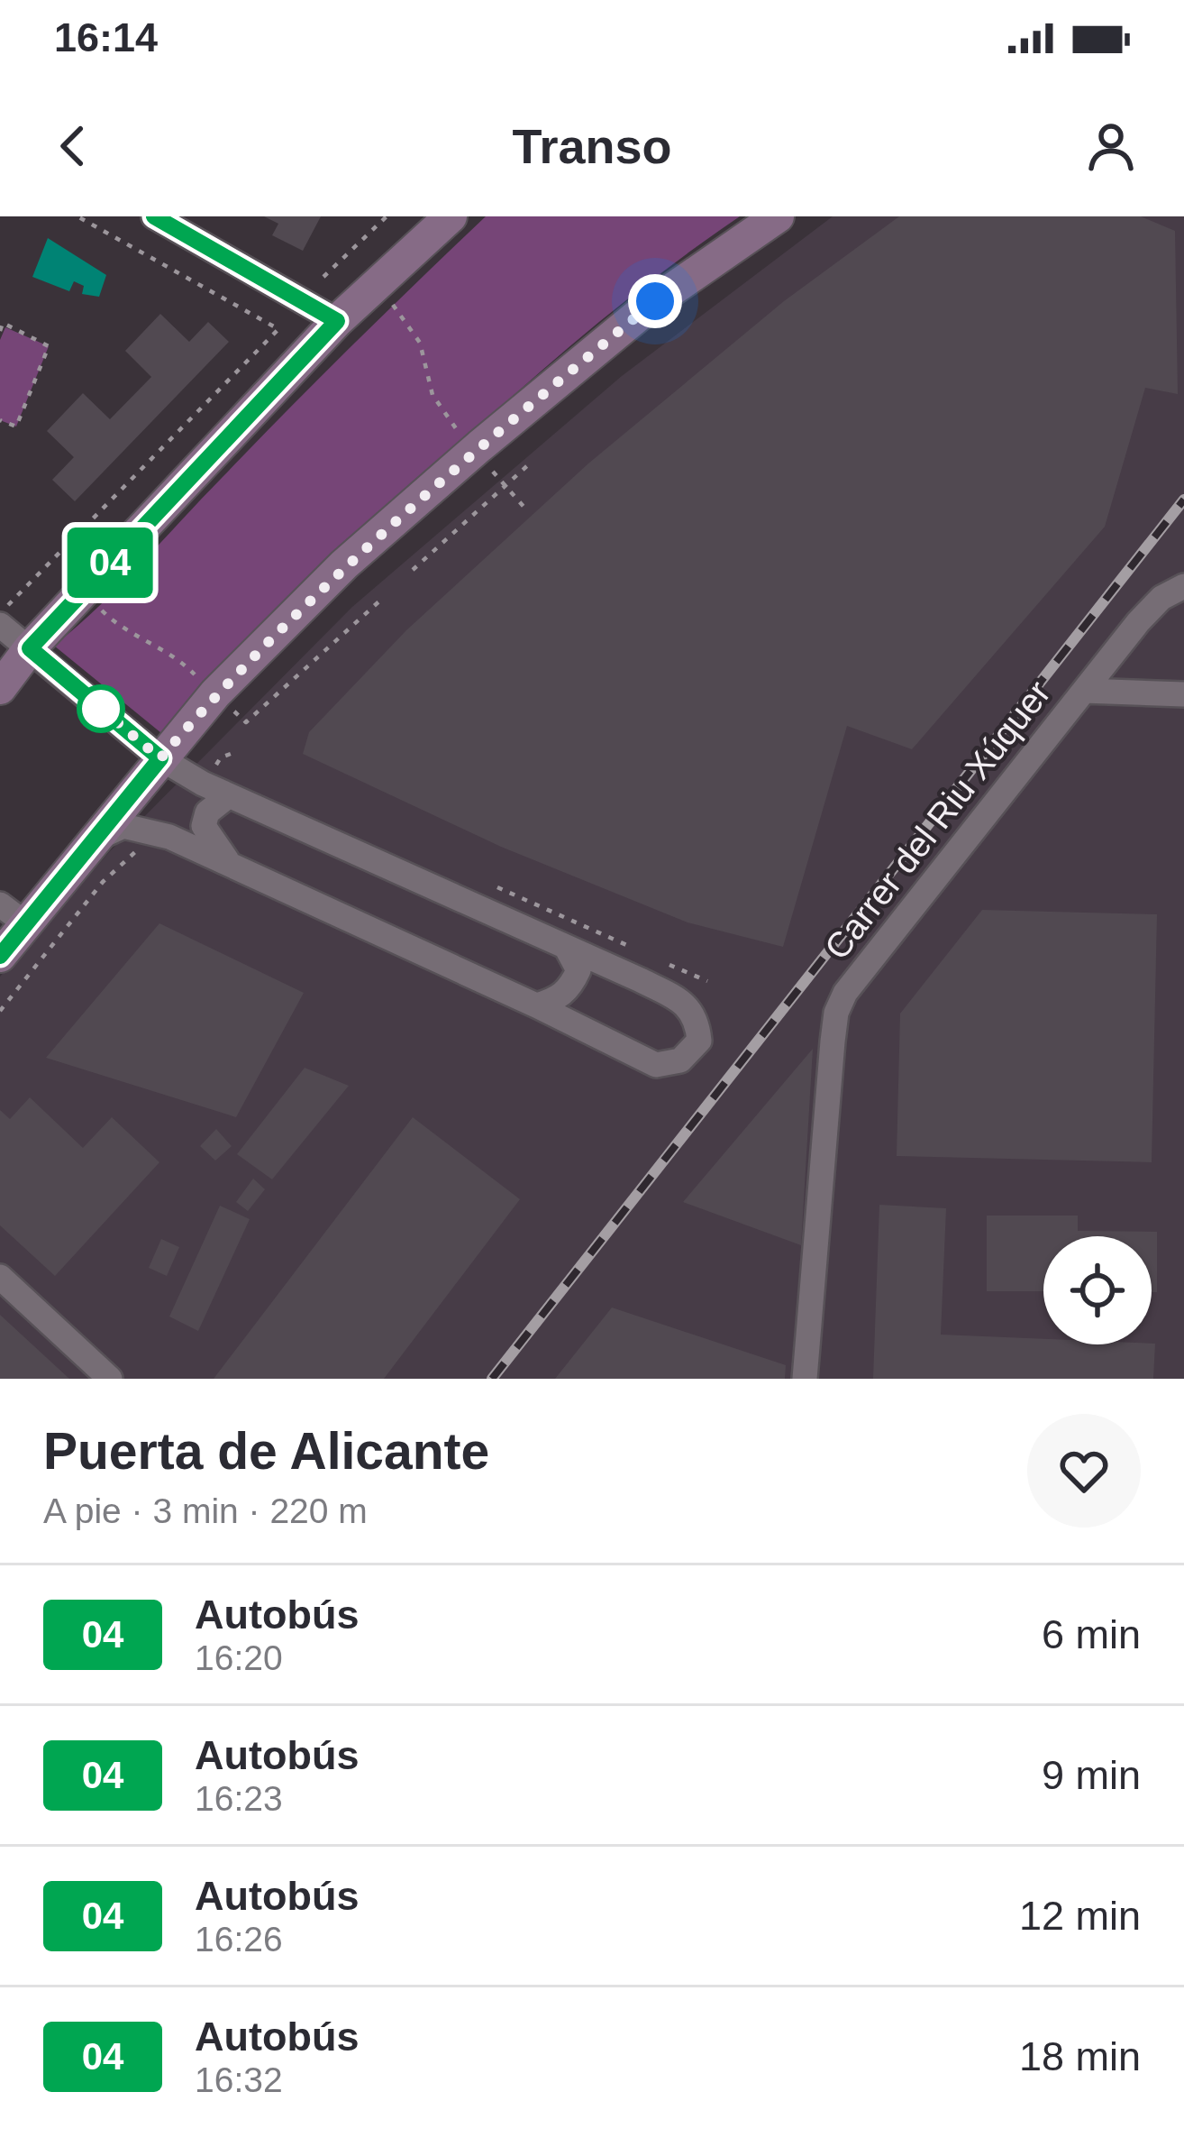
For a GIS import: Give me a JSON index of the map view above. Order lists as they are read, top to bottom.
{
  "streets": {
    "street": ["Carrer del Riu Xúquer"]
  },
  "lines": ["bus line 04"],
  "page": {
    "status": "16:14",
    "header": "Transo",
    "on_map": "04",
    "heading": ["Puerta de Alicante", "A pie · 3 min · 220 m"],
    "list": [
      {
        "mark": "04",
        "name": "Autobús",
        "note": "16:20",
        "value": "6 min"
      },
      {
        "mark": "04",
        "name": "Autobús",
        "note": "16:23",
        "value": "9 min"
      },
      {
        "mark": "04",
        "name": "Autobús",
        "note": "16:26",
        "value": "12 min"
      },
      {
        "mark": "04",
        "name": "Autobús",
        "note": "16:32",
        "value": "18 min"
      }
    ]
  }
}
